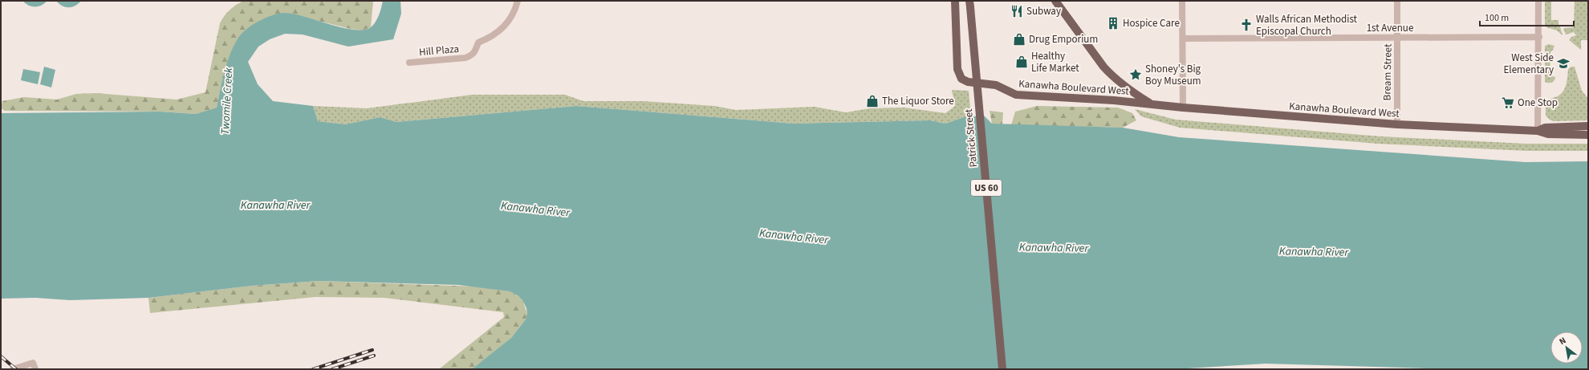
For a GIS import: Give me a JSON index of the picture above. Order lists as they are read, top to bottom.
{
  "streets": {
    "main road": ["Kanawha Boulevard West", "Patrick Street", "US 60"],
    "street": ["1st Avenue", "Hill Plaza", "Bream Street"]
  },
  "crossings": [
    ["1st Avenue", "Bream Street"],
    ["Bream Street", "Kanawha Boulevard West"]
  ],
  "water": ["Twomile Creek", "Kanawha River"],
  "places": {
    "restaurant": ["Subway"],
    "building": ["Hospice Care"],
    "church": ["Walls African Methodist Episcopal Church"],
    "shop": ["Drug Emporium", "Healthy Life Market", "The Liquor Store"],
    "school or university": ["West Side Elementary"],
    "place": ["Shoney's Big Boy Museum"],
    "supermarket": ["One Stop"]
  },
  "scale_bar": "100 m",
  "north": "top left"
}
